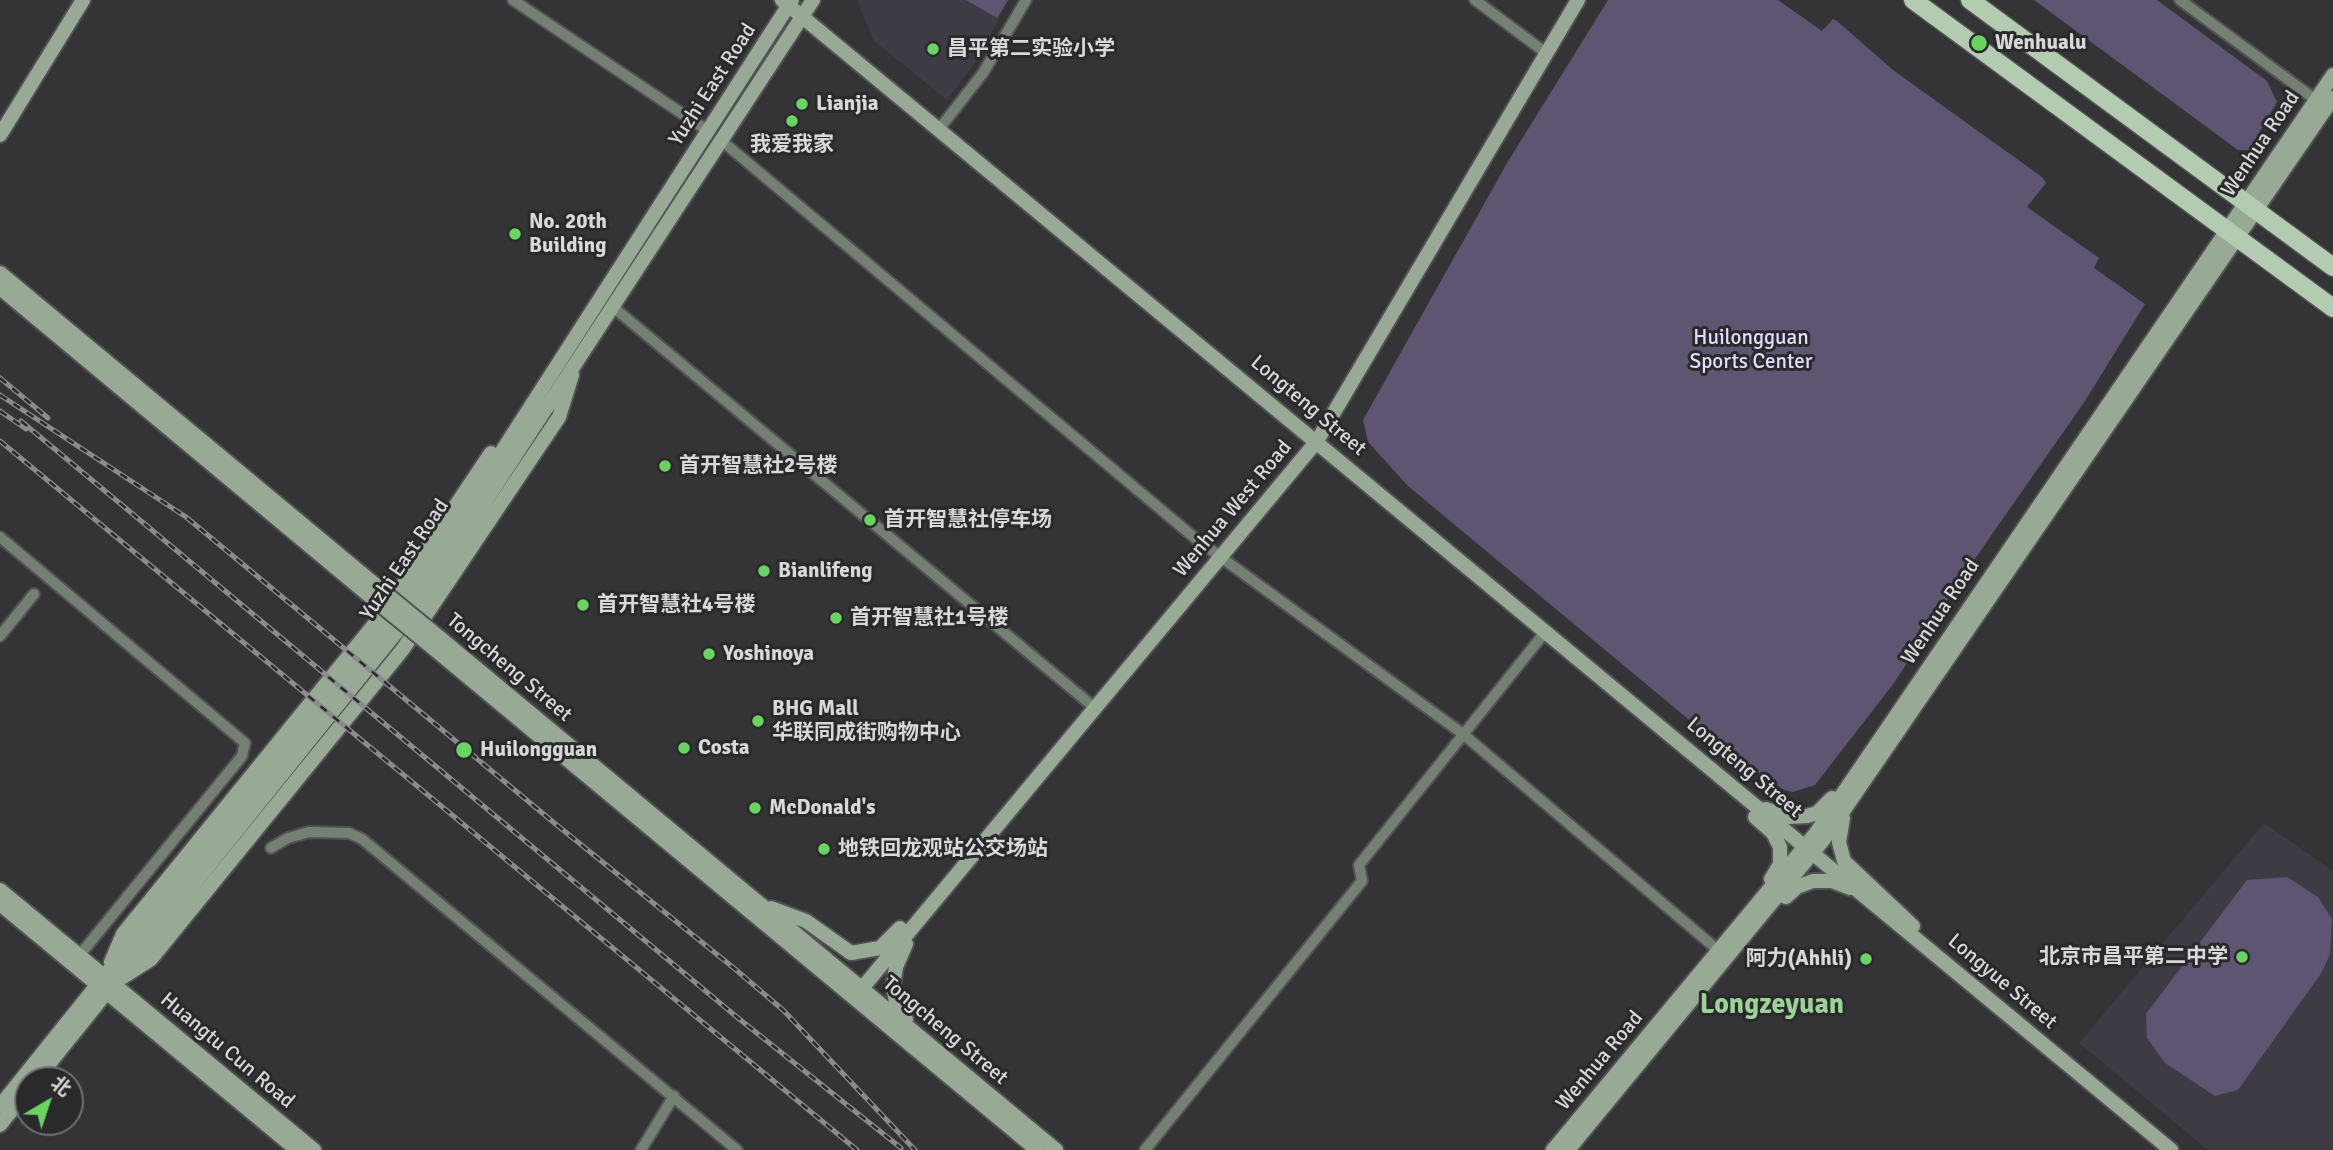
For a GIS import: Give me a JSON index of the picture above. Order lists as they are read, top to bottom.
{
  "streets": {
    "street": [
      "Yuzhi East Road",
      "Wenhua Road",
      "Longteng Street",
      "Wenhua West Road",
      "Tongcheng Street",
      "Longyue Street",
      "Huangtu Cun Road"
    ]
  },
  "crossings": [
    ["Yuzhi East Road", "Longteng Street"],
    ["Yuzhi East Road", "Huangtu Cun Road"],
    ["Wenhua Road", "Longteng Street"],
    ["Wenhua Road", "Longyue Street"],
    ["Longteng Street", "Wenhua West Road"],
    ["Longteng Street", "Longyue Street"],
    ["Wenhua West Road", "Tongcheng Street"]
  ],
  "districts": ["Longzeyuan"],
  "parks": ["Huilongguan Sports Center"],
  "places": [
    "Wenhualu",
    "昌平第二实验小学",
    "Lianjia",
    "我爱我家",
    "No. 20th Building",
    "首开智慧社2号楼",
    "首开智慧社停车场",
    "Bianlifeng",
    "首开智慧社4号楼",
    "首开智慧社1号楼",
    "Yoshinoya",
    "BHG Mall 华联同成街购物中心",
    "Costa",
    "Huilongguan",
    "McDonald's",
    "地铁回龙观站公交场站",
    "北京市昌平第二中学",
    "阿力(Ahhli)"
  ],
  "north": "top right"
}
